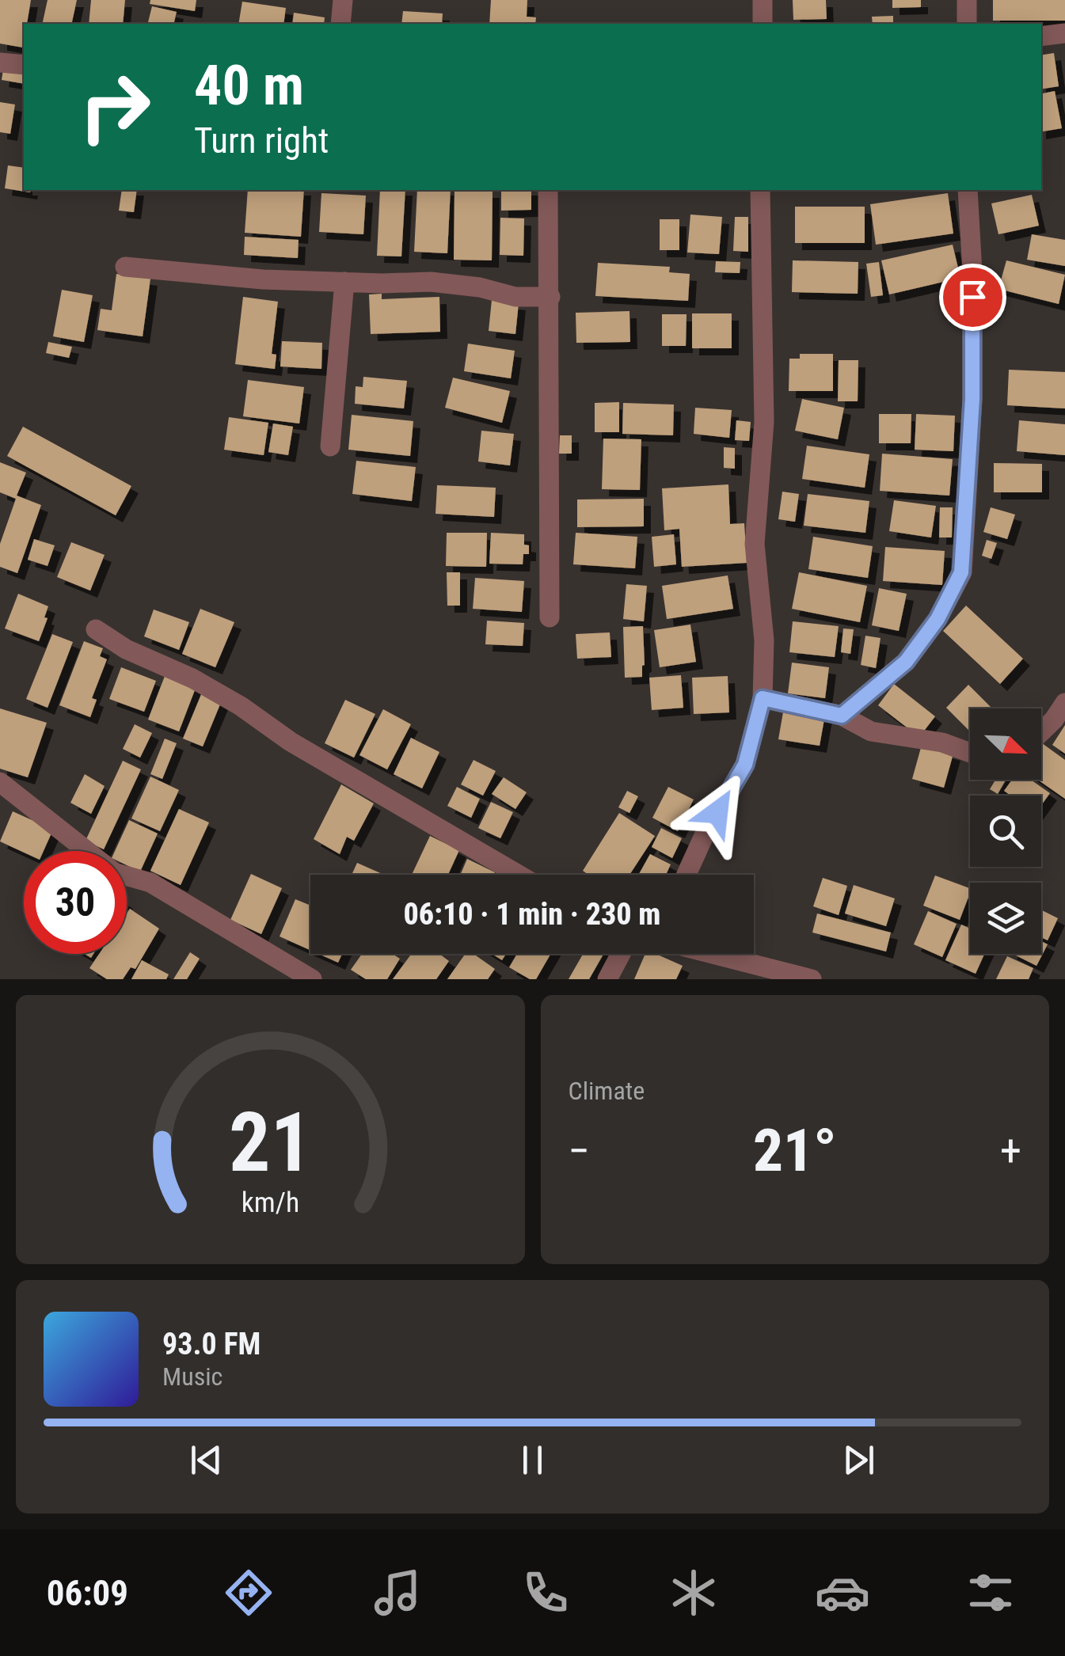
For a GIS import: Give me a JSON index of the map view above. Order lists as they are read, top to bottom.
{
  "north": "bottom right",
  "page": {
    "turn": ["40 m", "Turn right"],
    "limit": "30",
    "trip": "06:10 · 1 min · 230 m",
    "tile": "Climate",
    "heat": ["−", "21°", "+"],
    "song": ["93.0 FM", "Music"],
    "tabs": "06:09",
    "gauge": ["21", "km/h"]
  }
}
